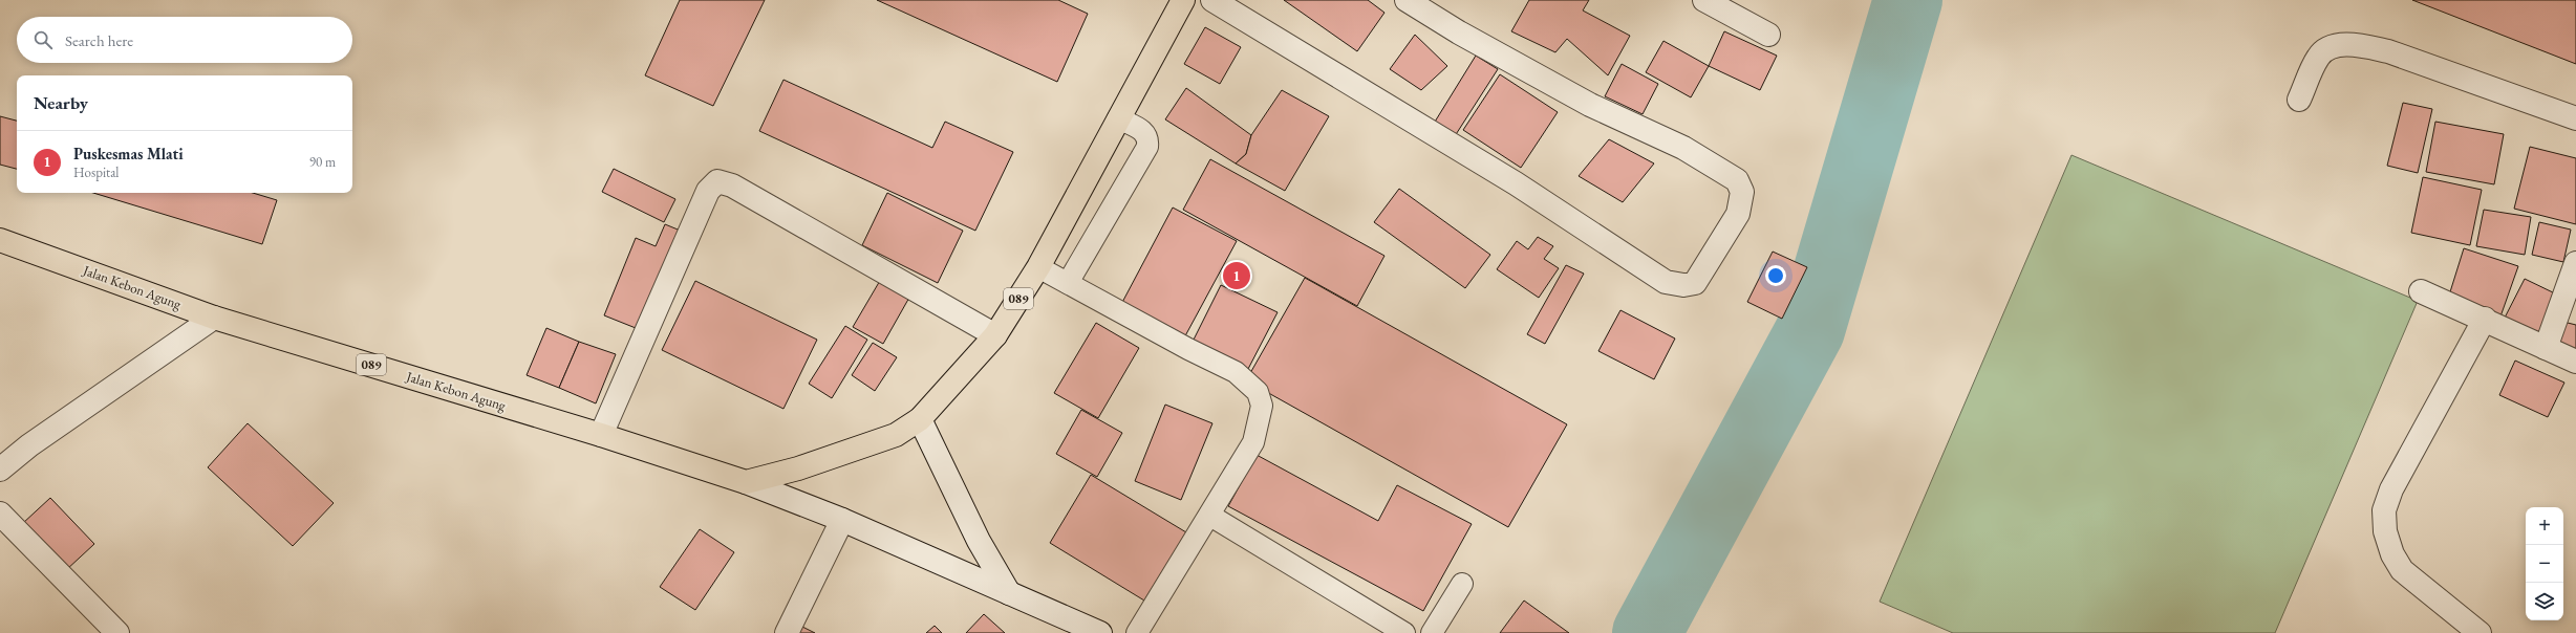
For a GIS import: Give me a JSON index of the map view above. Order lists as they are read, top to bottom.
{
  "streets": {
    "main road": ["Jalan Kebon Agung", "089"]
  },
  "crossings": [
    ["Jalan Kebon Agung", "089"]
  ],
  "page": {
    "search": "Search here",
    "heading": "Nearby",
    "list": [
      {
        "mark": "1",
        "name": "Puskesmas Mlati",
        "note": "Hospital",
        "value": "90 m"
      }
    ],
    "pins": "1",
    "map_buttons": ["+", "−"]
  }
}
